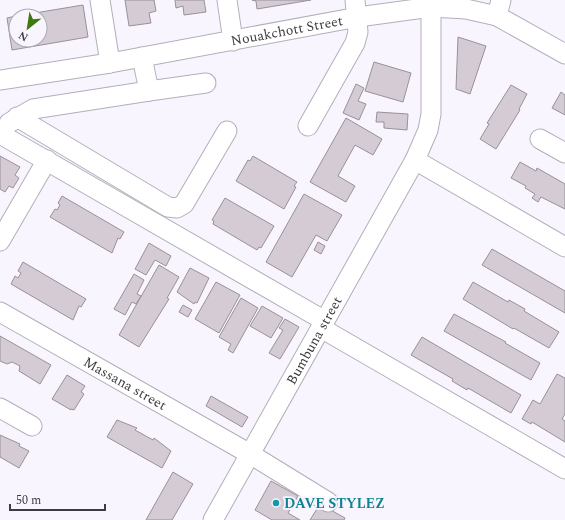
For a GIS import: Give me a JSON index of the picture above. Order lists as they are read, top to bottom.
{
  "streets": {
    "street": ["Nouakchott Street", "Bumbuna street", "Massana street"]
  },
  "crossings": [
    ["Nouakchott Street", "Bumbuna street"],
    ["Bumbuna street", "Massana street"]
  ],
  "places": ["DAVE STYLEZ"],
  "scale_bar": "50 m",
  "north": "bottom left"
}
